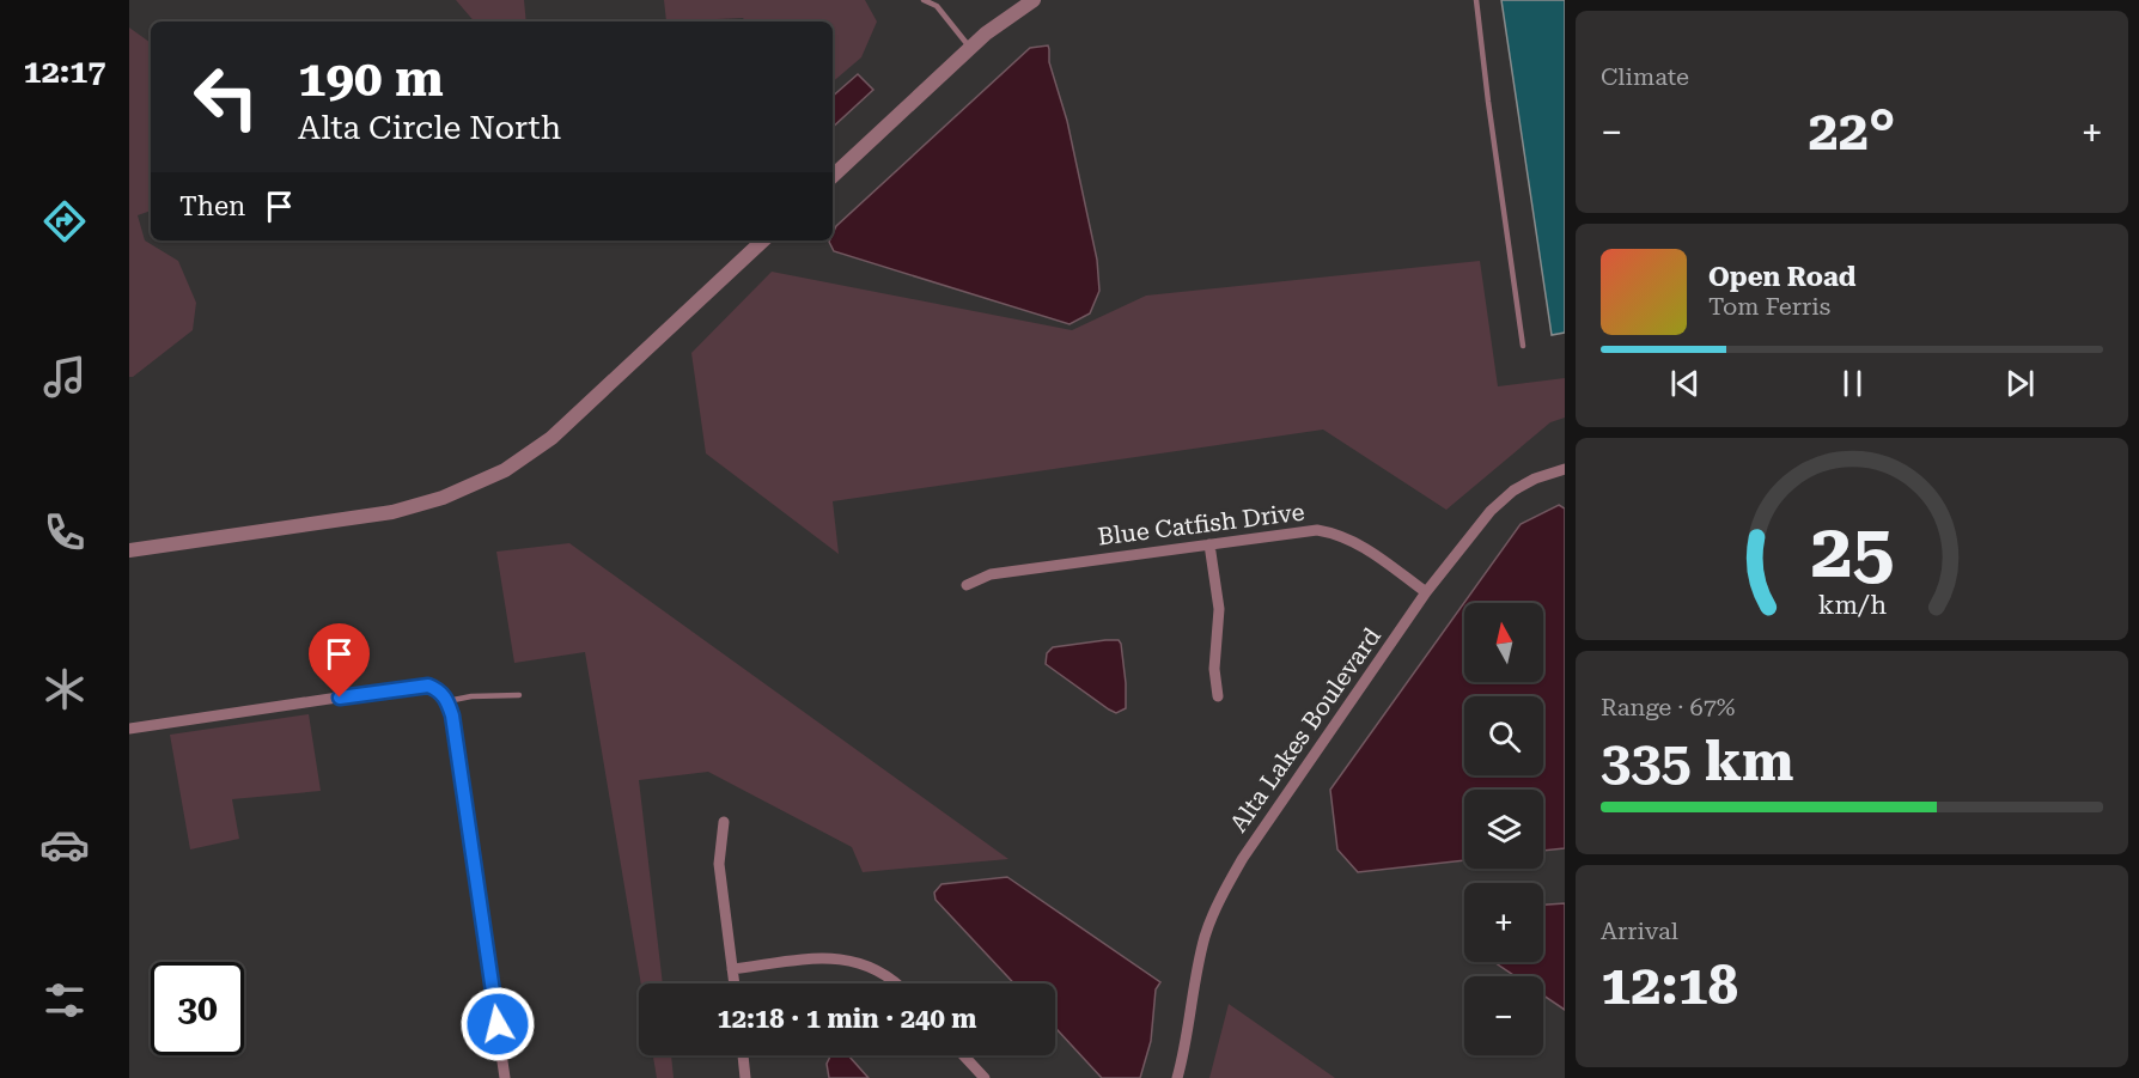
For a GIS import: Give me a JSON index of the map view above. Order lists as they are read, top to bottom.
{
  "streets": {
    "street": ["Blue Catfish Drive", "Alta Lakes Boulevard"]
  },
  "crossings": [
    ["Blue Catfish Drive", "Alta Lakes Boulevard"]
  ],
  "north": "top",
  "page": {
    "tabs": "12:17",
    "tile": [
      "Climate",
      ["Range · 67%", "335 km"],
      ["Arrival", "12:18"]
    ],
    "turn": ["190 m", "Alta Circle North"],
    "heat": ["−", "22°", "+"],
    "then": "Then",
    "song": ["Open Road", "Tom Ferris"],
    "map_buttons": ["+", "−"],
    "limit": "30",
    "trip": "12:18 · 1 min · 240 m",
    "gauge": ["25", "km/h"]
  }
}
